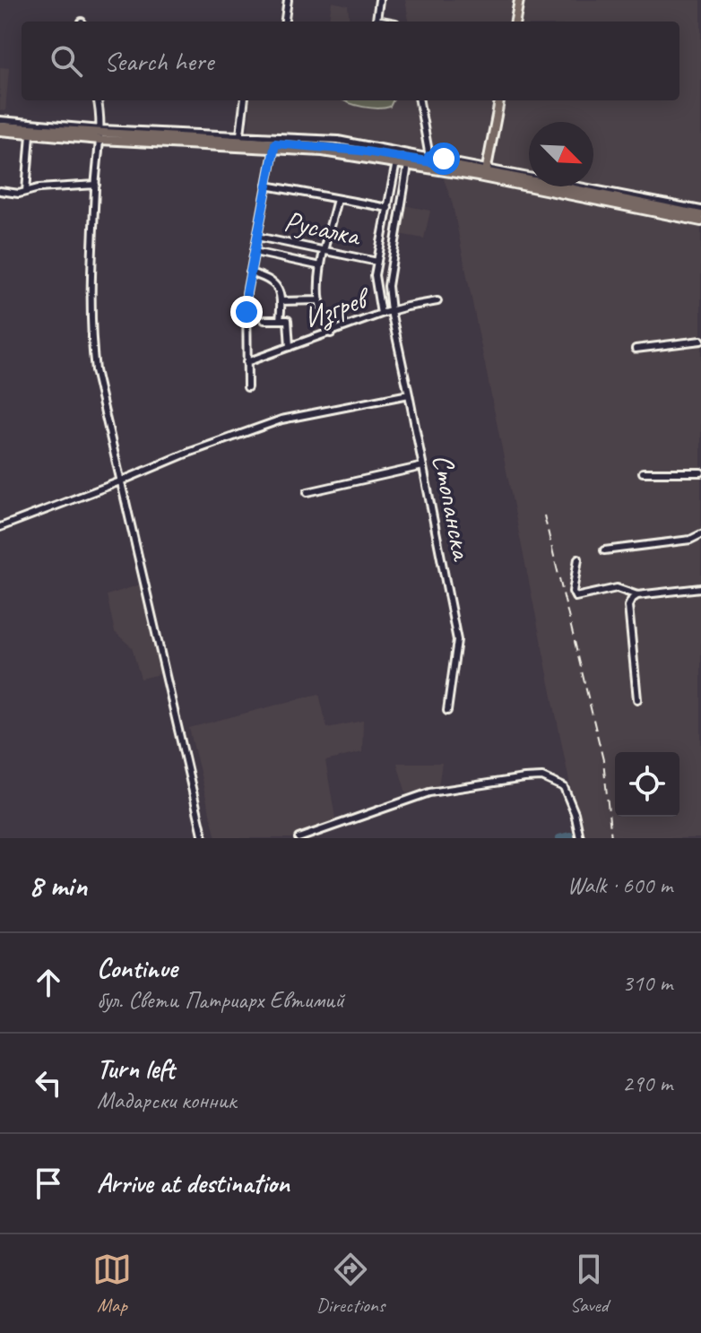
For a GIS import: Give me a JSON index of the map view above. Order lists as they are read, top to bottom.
{
  "streets": {
    "street": ["Русалка", "Изгрев", "Стопанска"]
  },
  "crossings": [
    ["Изгрев", "Стопанска"]
  ],
  "north": "bottom right",
  "page": {
    "search": "Search here",
    "heading": ["8 min", "Walk · 600 m"],
    "list": [
      ["Continue", "бул. Свети Патриарх Евтимий", "310 m"],
      ["Turn left", "Мадарски конник", "290 m"],
      "Arrive at destination"
    ],
    "nav": ["Map", "Directions", "Saved"]
  }
}
